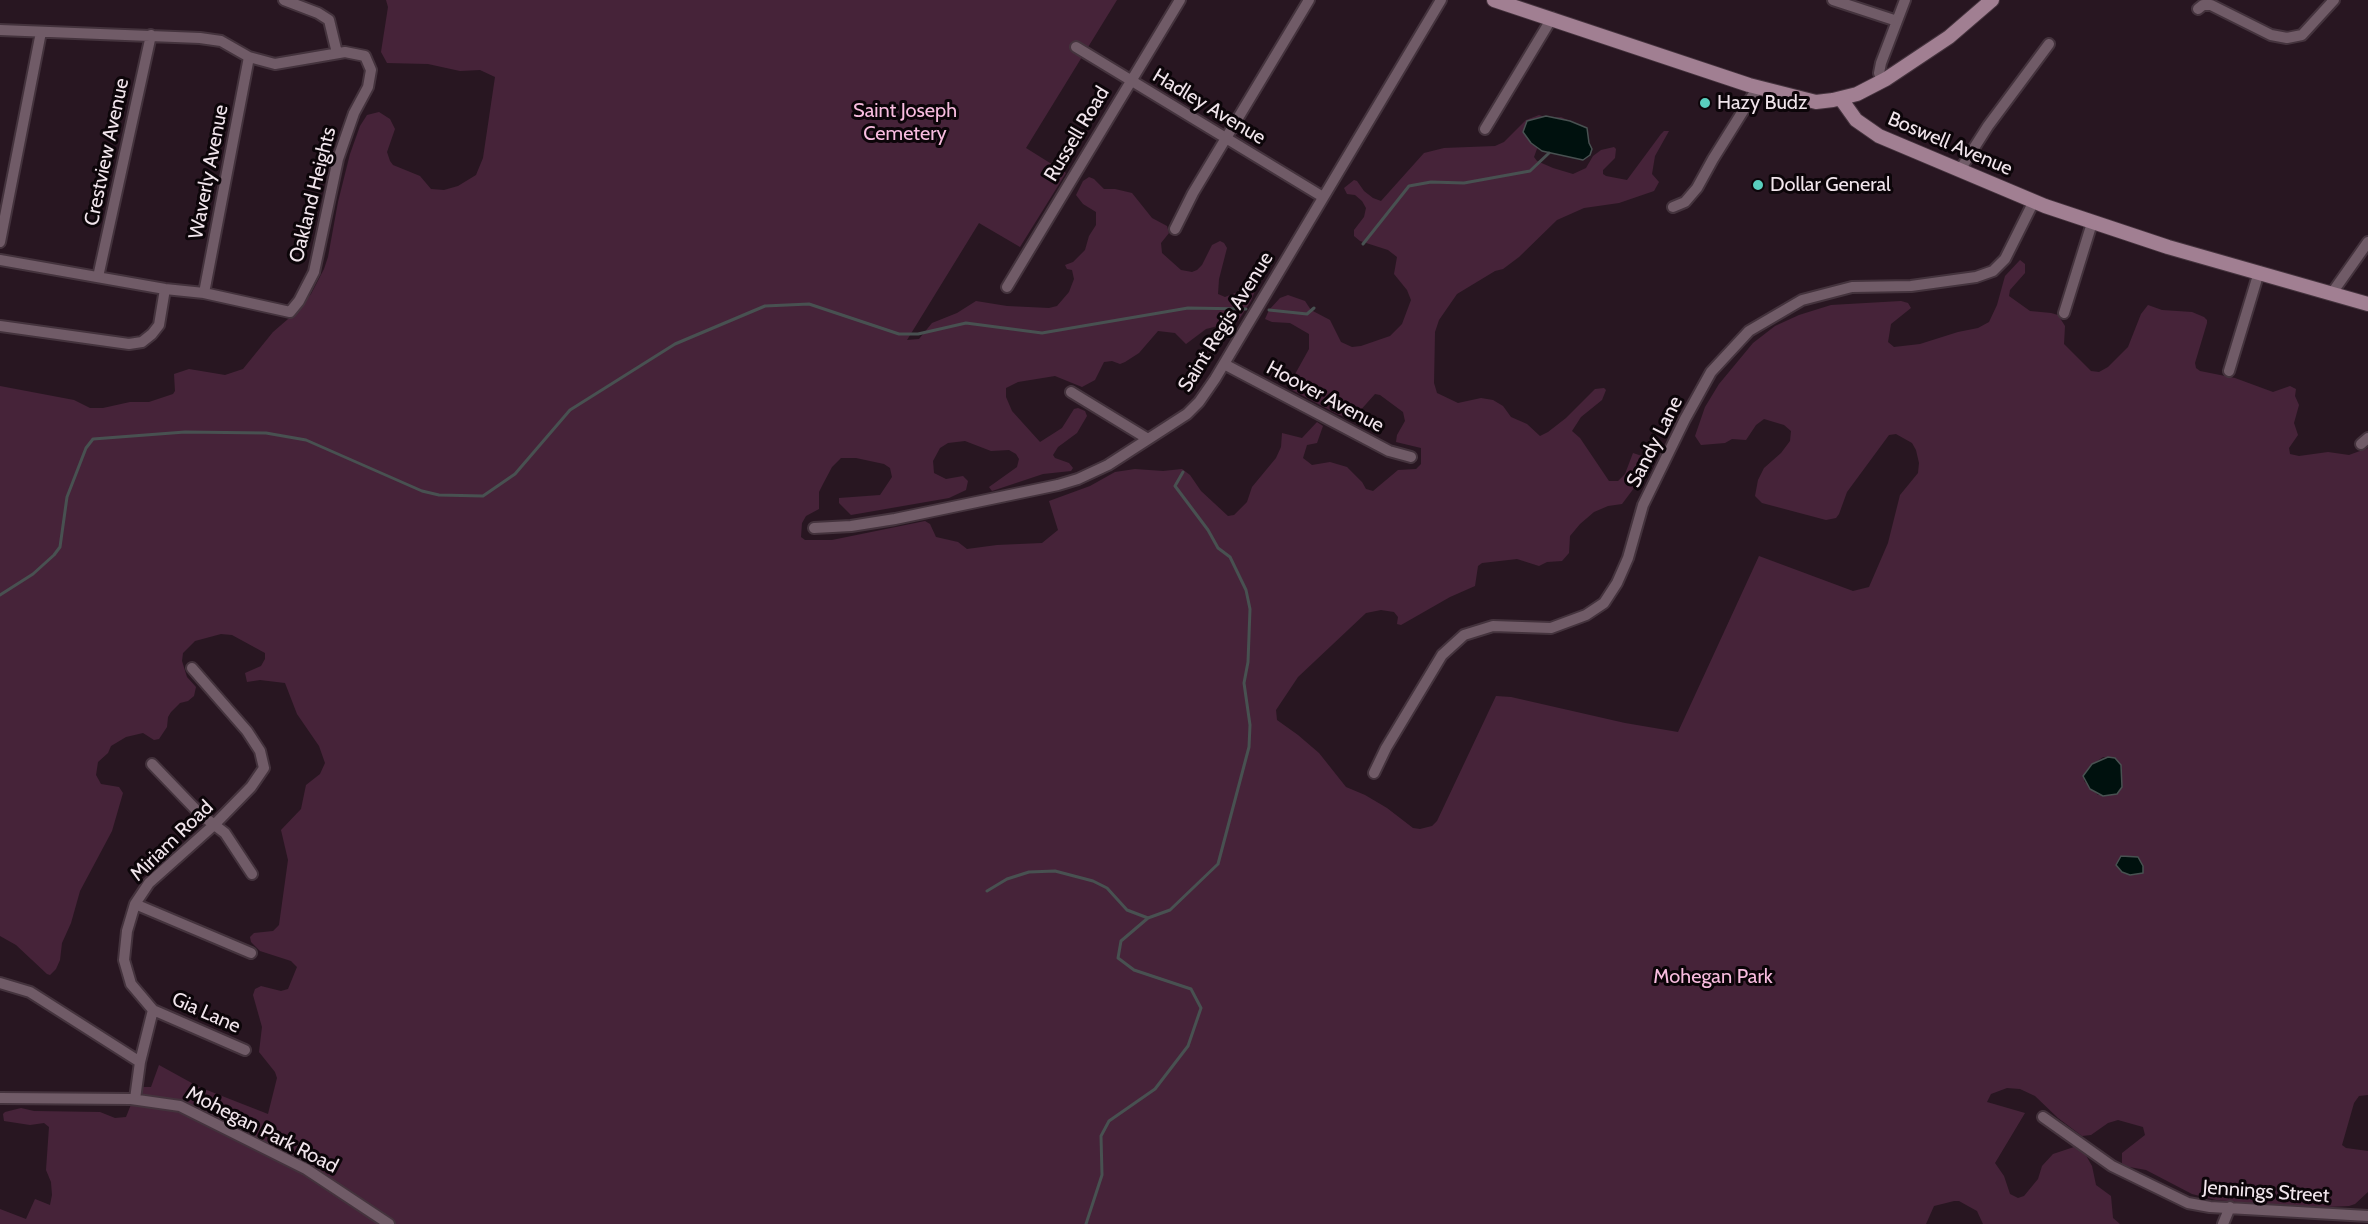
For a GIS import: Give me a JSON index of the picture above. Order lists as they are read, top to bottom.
{
  "streets": {
    "street": [
      "Hadley Avenue",
      "Russell Road",
      "Boswell Avenue",
      "Crestview Avenue",
      "Waverly Avenue",
      "Oakland Heights",
      "Saint Regis Avenue",
      "Hoover Avenue",
      "Sandy Lane",
      "Miriam Road",
      "Gia Lane",
      "Mohegan Park Road",
      "Jennings Street"
    ]
  },
  "crossings": [
    ["Hadley Avenue", "Russell Road"],
    ["Hadley Avenue", "Saint Regis Avenue"],
    ["Boswell Avenue", "Sandy Lane"],
    ["Crestview Avenue", "Oakland Heights"],
    ["Waverly Avenue", "Oakland Heights"],
    ["Saint Regis Avenue", "Hoover Avenue"],
    ["Miriam Road", "Gia Lane"]
  ],
  "parks": ["Saint Joseph Cemetery", "Mohegan Park"],
  "places": ["Hazy Budz", "Dollar General"]
}
